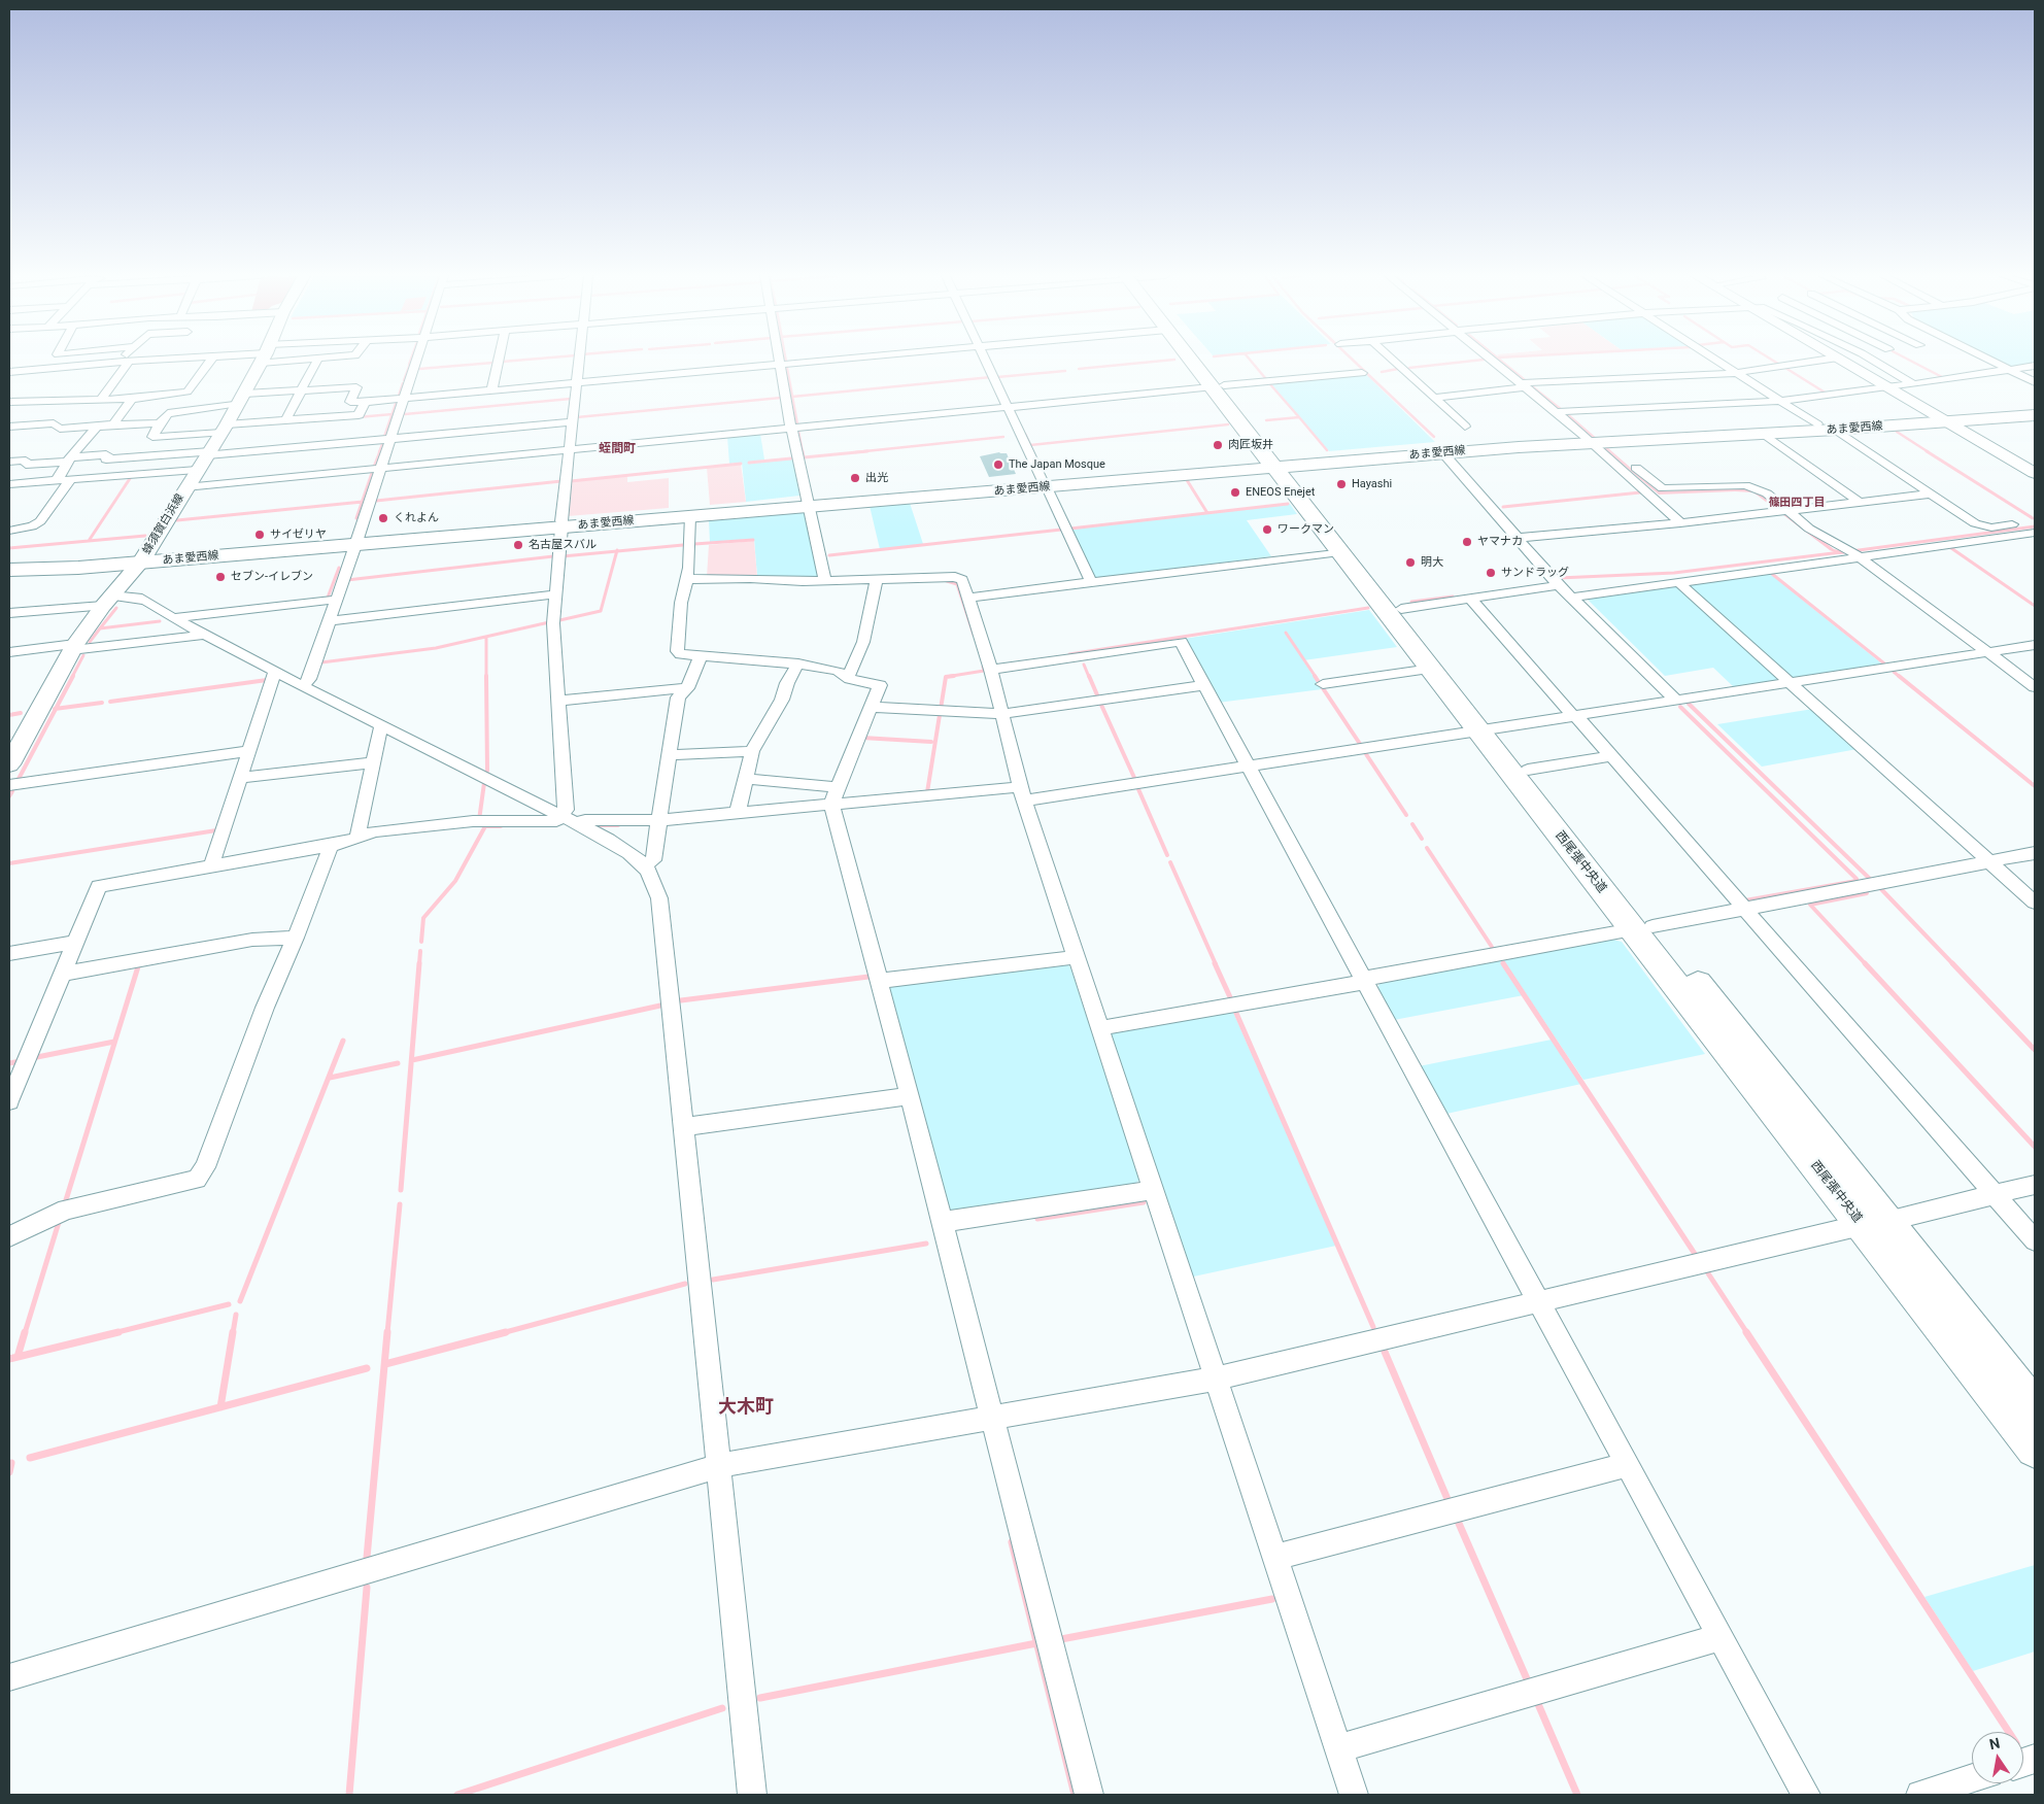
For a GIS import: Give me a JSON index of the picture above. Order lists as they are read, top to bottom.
{
  "streets": {
    "main road": ["あま愛西線", "蜂須賀白浜線", "西尾張中央道"]
  },
  "crossings": [
    ["あま愛西線", "蜂須賀白浜線"],
    ["あま愛西線", "西尾張中央道"]
  ],
  "districts": ["蛭間町", "篠田四丁目", "大木町"],
  "places": [
    "肉匠坂井",
    "The Japan Mosque",
    "出光",
    "Hayashi",
    "ENEOS Enejet",
    "くれよん",
    "ワークマン",
    "サイゼリヤ",
    "ヤマナカ",
    "名古屋スバル",
    "明大",
    "サンドラッグ",
    "セブン-イレブン"
  ],
  "north": "top"
}
